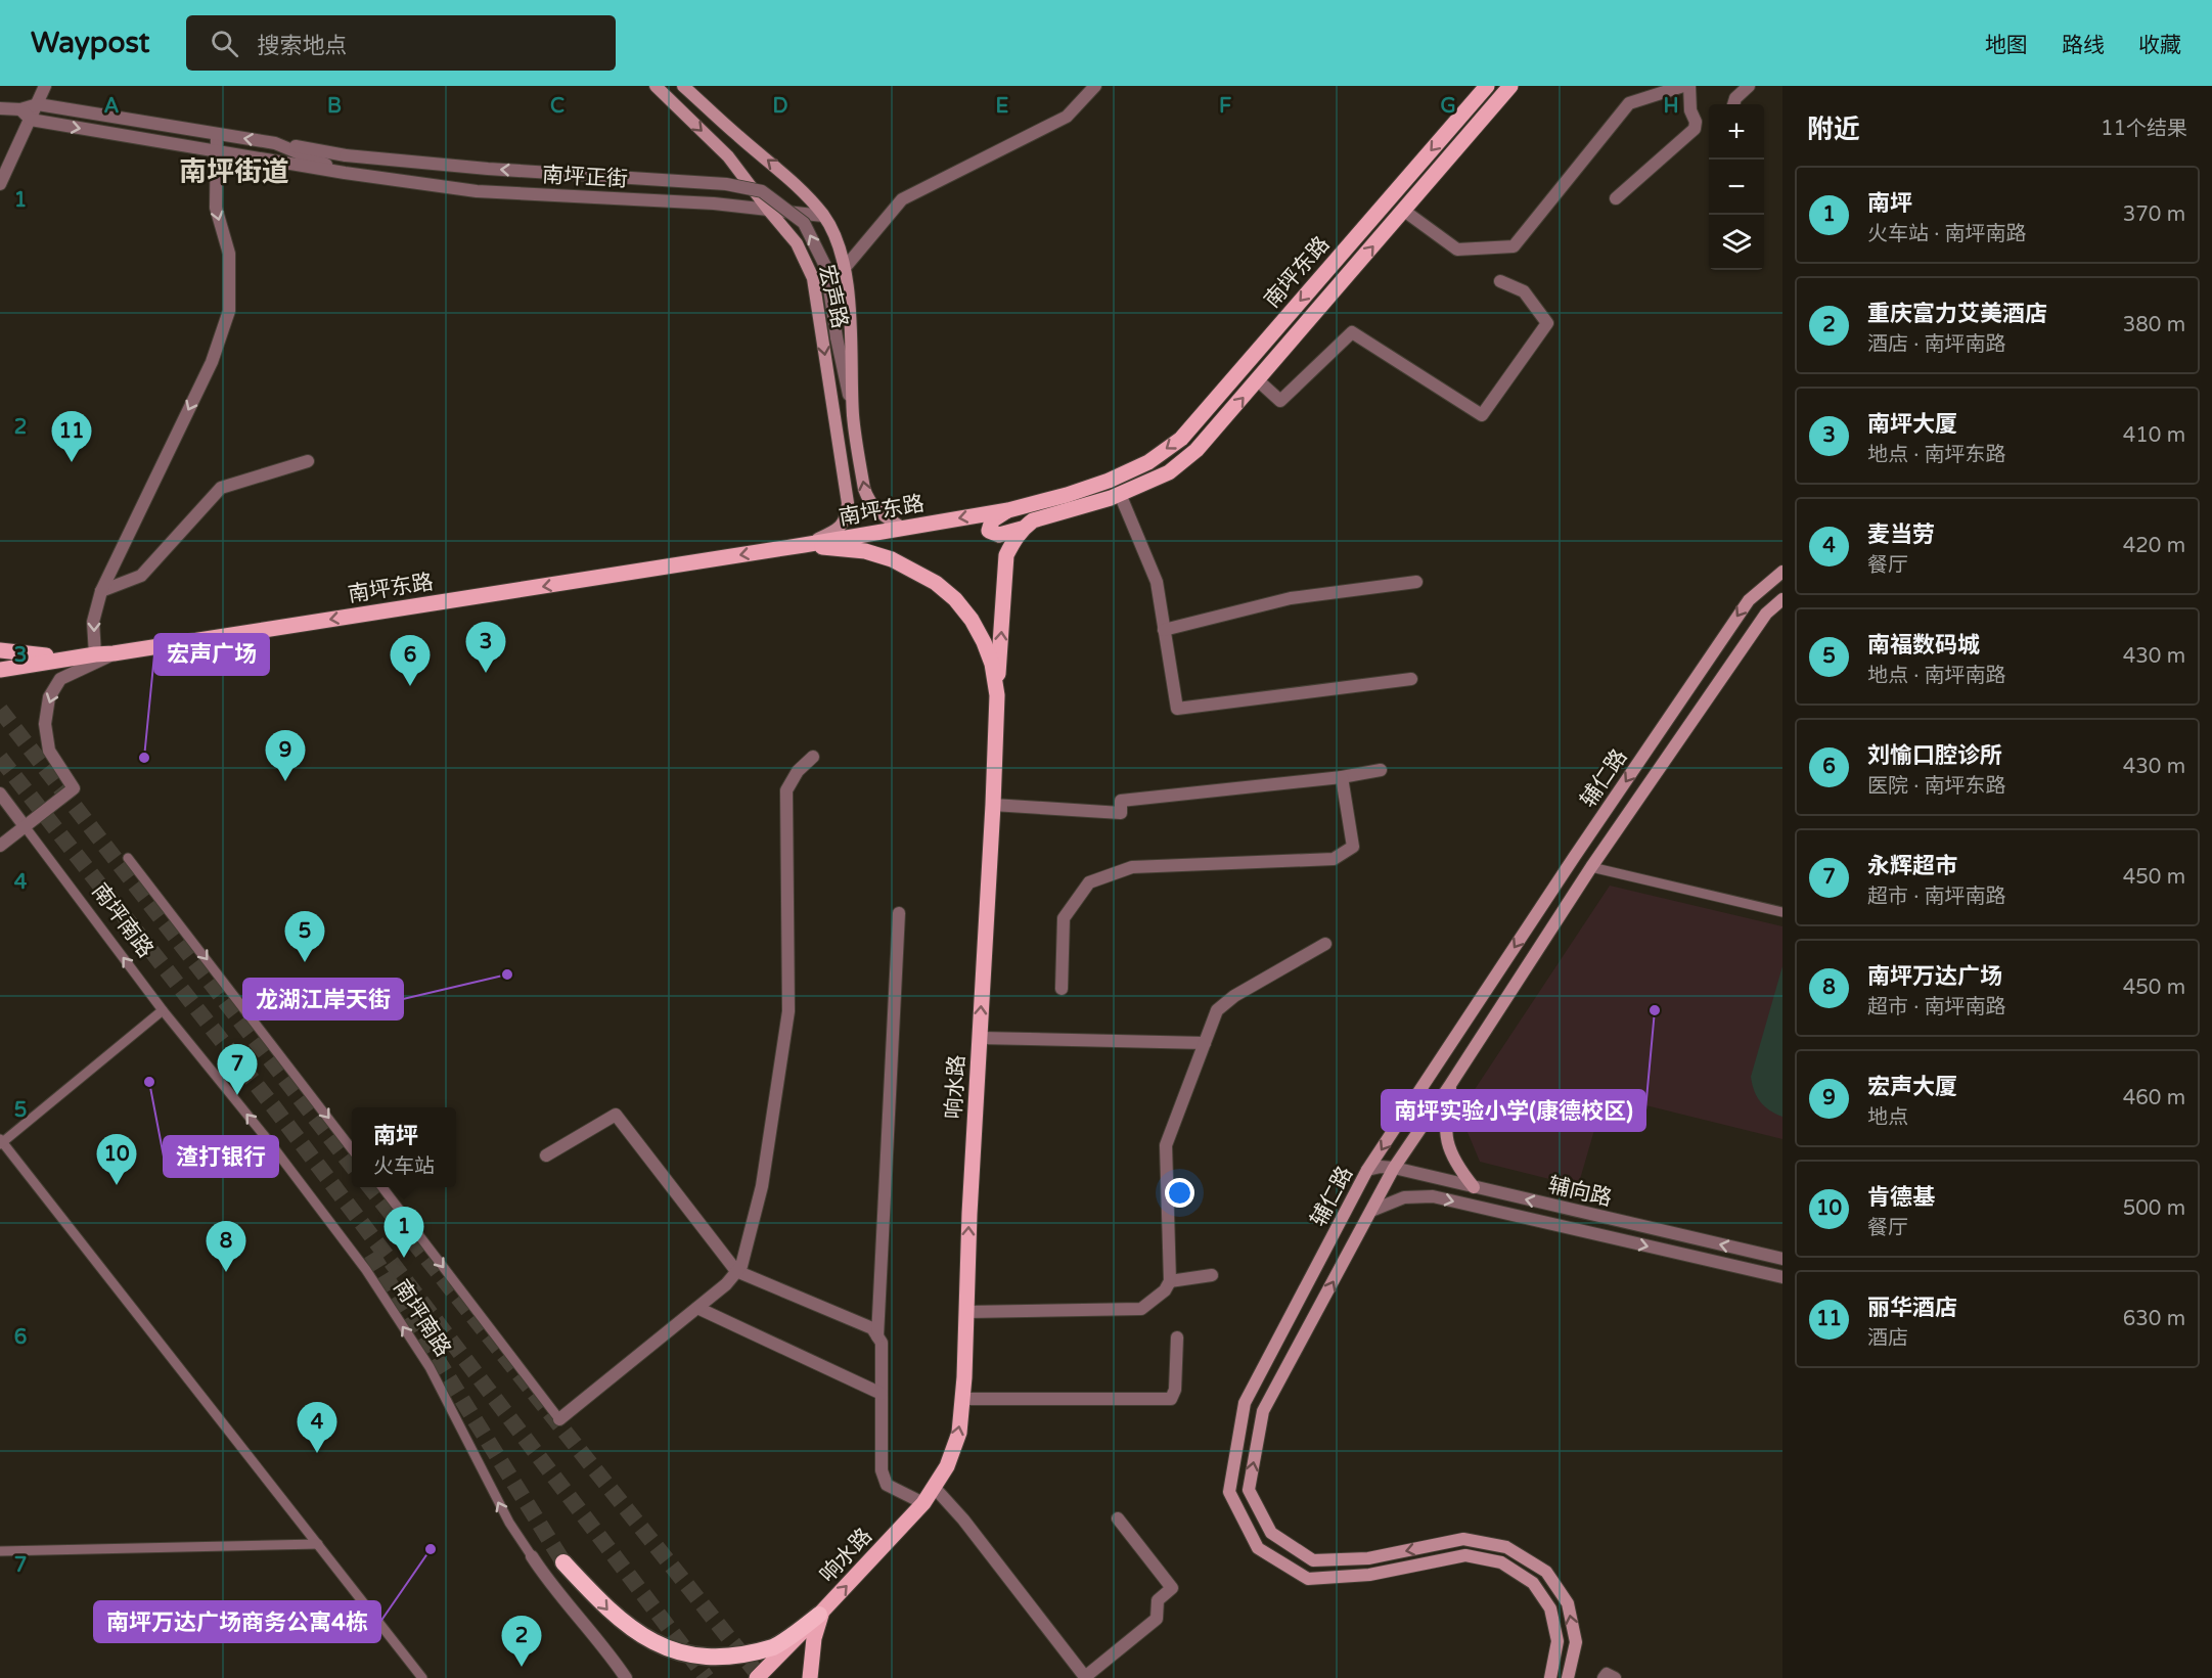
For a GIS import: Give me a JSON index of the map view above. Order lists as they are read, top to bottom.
{
  "streets": {
    "main road": [
      "南坪东路",
      "宏声路",
      "辅仁路",
      "响水路"
    ],
    "street": ["南坪正街", "南坪南路", "辅向路"]
  },
  "crossings": [
    ["南坪正街", "宏声路"],
    ["南坪东路", "宏声路"],
    ["南坪东路", "响水路"],
    ["宏声路", "响水路"],
    ["辅仁路", "辅向路"]
  ],
  "one_way": ["响水路"],
  "districts": ["南坪街道"],
  "places": [
    "宏声广场",
    "龙湖江岸天街",
    "南坪实验小学(康德校区)",
    "渣打银行",
    "南坪万达广场商务公寓4栋"
  ],
  "page": {
    "header": "Waypost",
    "search": "搜索地点",
    "nav": ["地图", "路线", "收藏"],
    "heading": ["附近", "11个结果"],
    "map_buttons": ["+", "−"],
    "list": [
      {
        "mark": "1",
        "name": "南坪",
        "note": "火车站 · 南坪南路",
        "value": "370 m"
      },
      {
        "mark": "2",
        "name": "重庆富力艾美酒店",
        "note": "酒店 · 南坪南路",
        "value": "380 m"
      },
      {
        "mark": "3",
        "name": "南坪大厦",
        "note": "地点 · 南坪东路",
        "value": "410 m"
      },
      {
        "mark": "4",
        "name": "麦当劳",
        "note": "餐厅",
        "value": "420 m"
      },
      {
        "mark": "5",
        "name": "南福数码城",
        "note": "地点 · 南坪南路",
        "value": "430 m"
      },
      {
        "mark": "6",
        "name": "刘愉口腔诊所",
        "note": "医院 · 南坪东路",
        "value": "430 m"
      },
      {
        "mark": "7",
        "name": "永辉超市",
        "note": "超市 · 南坪南路",
        "value": "450 m"
      },
      {
        "mark": "8",
        "name": "南坪万达广场",
        "note": "超市 · 南坪南路",
        "value": "450 m"
      },
      {
        "mark": "9",
        "name": "宏声大厦",
        "note": "地点",
        "value": "460 m"
      },
      {
        "mark": "10",
        "name": "肯德基",
        "note": "餐厅",
        "value": "500 m"
      },
      {
        "mark": "11",
        "name": "丽华酒店",
        "note": "酒店",
        "value": "630 m"
      }
    ],
    "pins": [
      "11",
      "3",
      "6",
      "9",
      "5",
      "7",
      "10",
      "1",
      "8",
      "4",
      "2"
    ],
    "popup": ["南坪", "火车站"]
  },
  "grid": {
    "columns": [
      "A",
      "B",
      "C",
      "D",
      "E",
      "F",
      "G",
      "H"
    ],
    "rows": [
      "1",
      "2",
      "3",
      "4",
      "5",
      "6",
      "7"
    ]
  }
}
